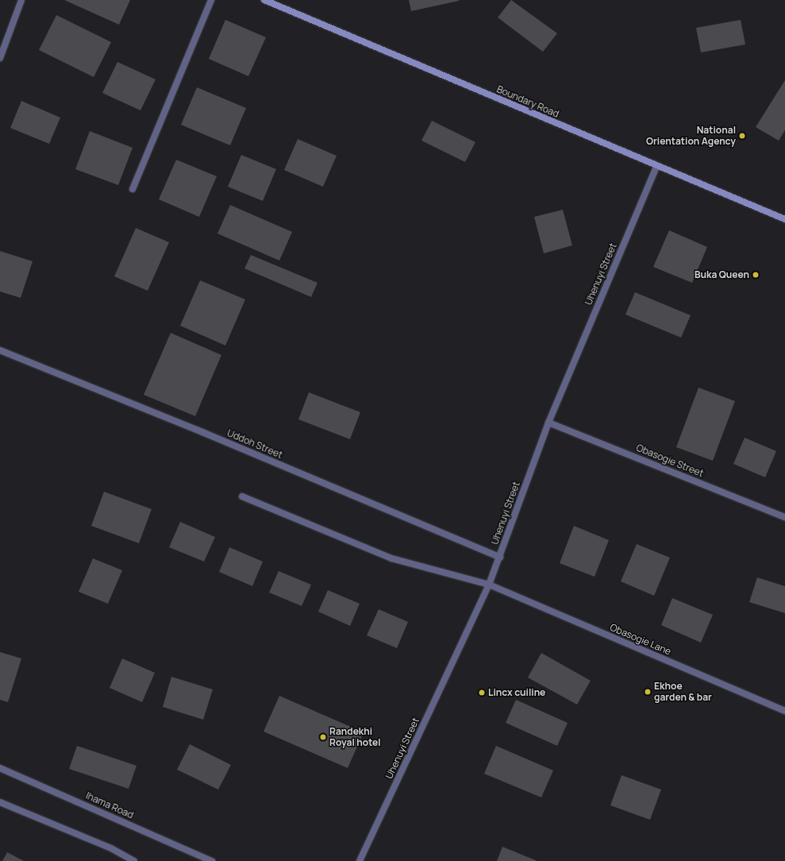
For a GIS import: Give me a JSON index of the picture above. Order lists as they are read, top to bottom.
{
  "streets": {
    "street": [
      "Boundary Road",
      "Uhenuyi Street",
      "Uddoh Street",
      "Obasogie Street",
      "Obasogie Lane",
      "Ihama Road"
    ]
  },
  "crossings": [
    ["Boundary Road", "Uhenuyi Street"],
    ["Uhenuyi Street", "Uddoh Street"],
    ["Uhenuyi Street", "Obasogie Street"],
    ["Uhenuyi Street", "Obasogie Lane"]
  ],
  "places": [
    "National Orientation Agency",
    "Buka Queen",
    "Ekhoe garden & bar",
    "Lincx cuiline",
    "Randekhi Royal hotel"
  ]
}
